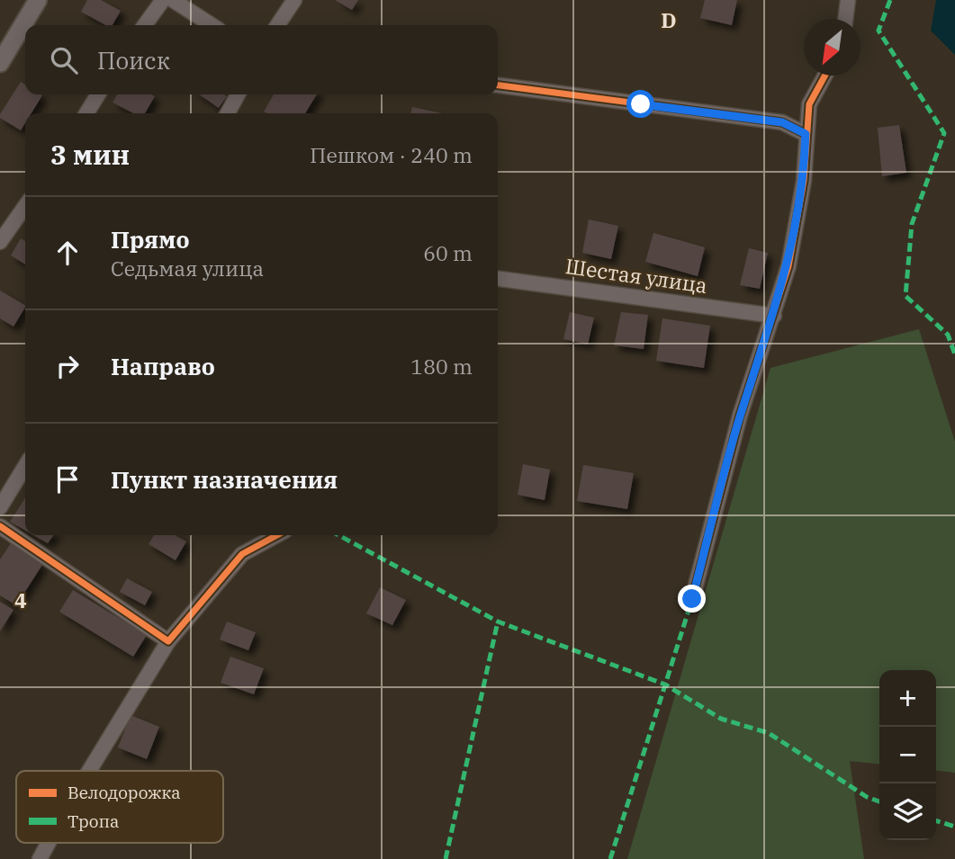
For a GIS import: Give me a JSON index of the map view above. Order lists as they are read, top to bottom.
{
  "streets": {
    "street": ["Шестая улица"]
  },
  "legend": ["Велодорожка", "Тропа"],
  "north": "bottom left",
  "page": {
    "search": "Поиск",
    "heading": ["3 мин", "Пешком · 240 m"],
    "list": [
      ["Прямо", "Седьмая улица", "60 m"],
      ["Направо", "180 m"],
      "Пункт назначения"
    ],
    "map_buttons": ["+", "−"]
  },
  "grid": {
    "columns": ["D"],
    "rows": ["4"]
  }
}
